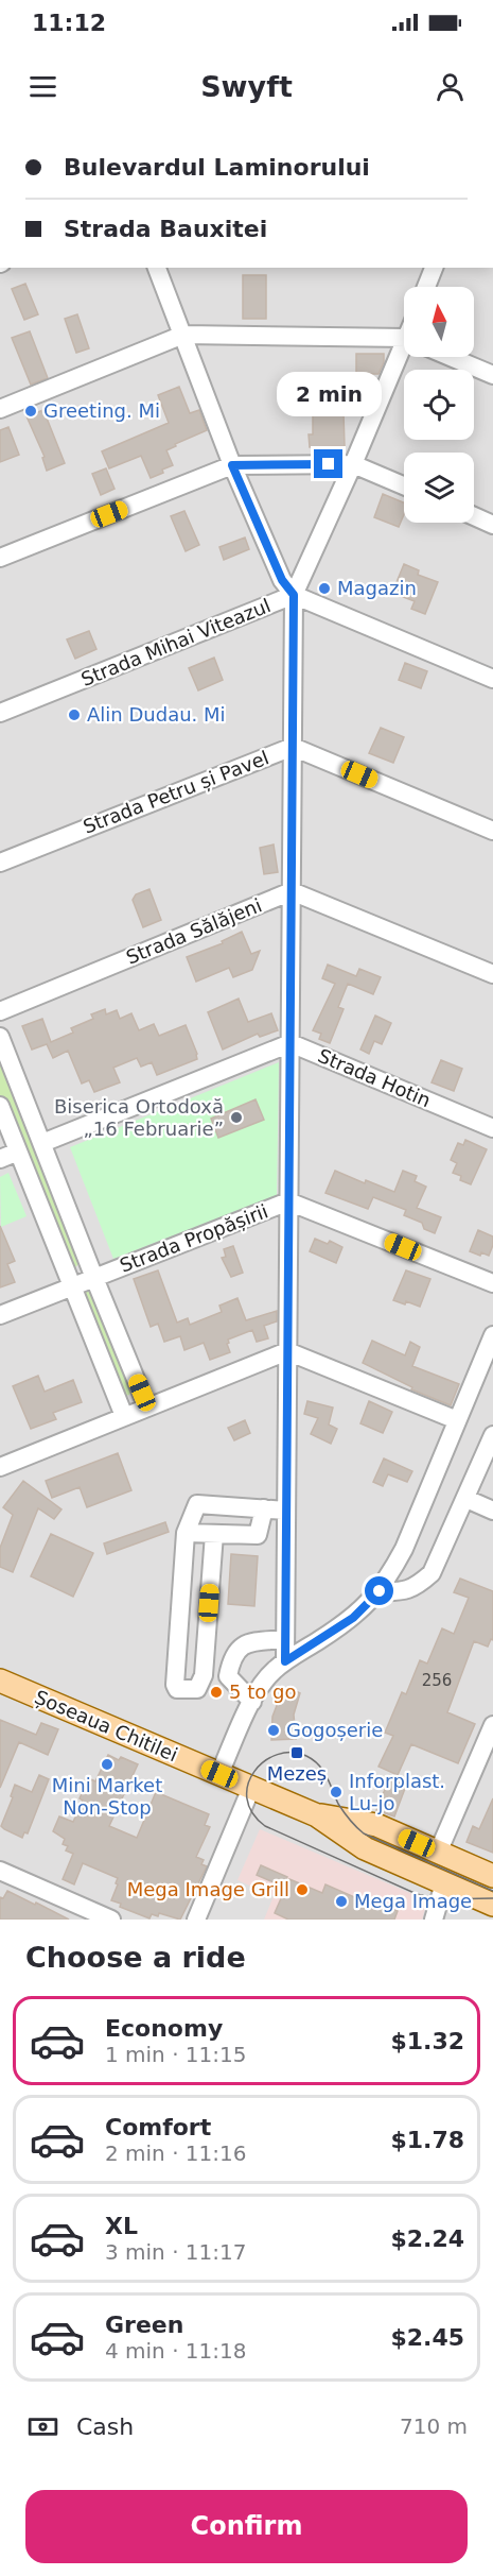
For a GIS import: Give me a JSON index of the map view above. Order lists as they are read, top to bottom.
{
  "streets": {
    "main road": ["Șoseaua Chitilei"],
    "street": [
      "Strada Mihai Viteazul",
      "Strada Petru și Pavel",
      "Strada Sălăjeni",
      "Strada Hotin",
      "Strada Propășirii"
    ]
  },
  "places": {
    "other": [
      "Greeting. Mi",
      "Magazin",
      "Alin Dudau. Mi",
      "Biserica Ortodoxă „16 Februarie”",
      "5 to go",
      "Gogoșerie",
      "Mini Market Non-Stop",
      "Inforplast. Lu-jo",
      "Mega Image Grill",
      "Mega Image"
    ],
    "transit": ["Mezeș"]
  },
  "house_numbers": ["256"],
  "north": "top",
  "page": {
    "status": "11:12",
    "header": "Swyft",
    "banner": ["Bulevardul Laminorului", "Strada Bauxitei"],
    "bubble": "2 min",
    "heading": "Choose a ride",
    "list": [
      {
        "name": "Economy",
        "note": "1 min · 11:15",
        "value": "$1.32"
      },
      {
        "name": "Comfort",
        "note": "2 min · 11:16",
        "value": "$1.78"
      },
      {
        "name": "XL",
        "note": "3 min · 11:17",
        "value": "$2.24"
      },
      {
        "name": "Green",
        "note": "4 min · 11:18",
        "value": "$2.45"
      }
    ],
    "pay": ["Cash", "710 m"],
    "buttons": "Confirm"
  }
}
